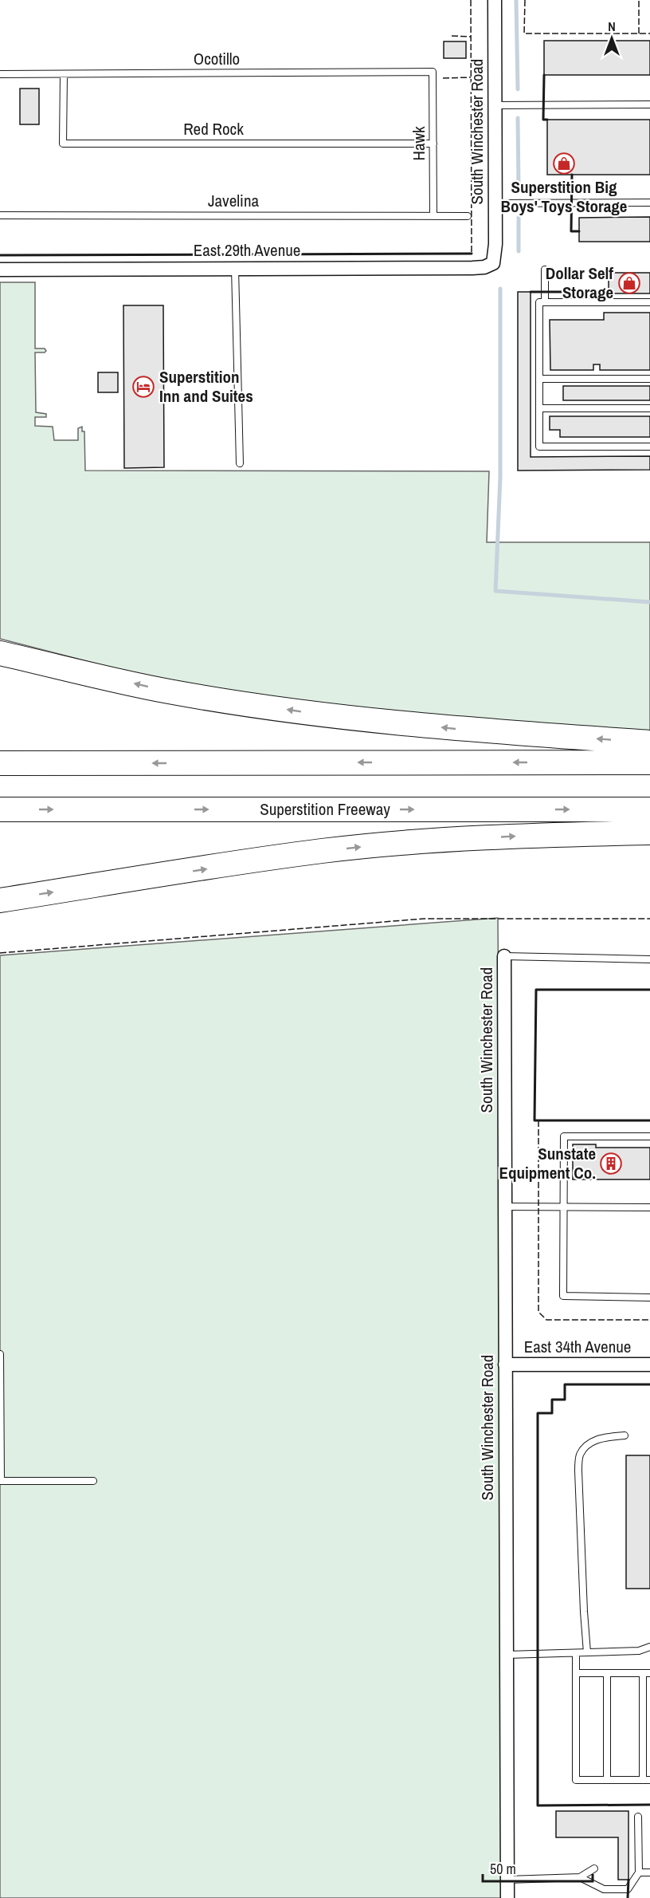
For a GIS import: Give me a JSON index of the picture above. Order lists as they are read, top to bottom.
{
  "streets": {
    "highway": ["Superstition Freeway"],
    "street": ["South Winchester Road", "East 29th Avenue", "East 34th Avenue"],
    "lane": [
      "Ocotillo",
      "Red Rock",
      "Hawk",
      "Javelina"
    ]
  },
  "crossings": [
    ["Ocotillo", "Red Rock"],
    ["Ocotillo", "Hawk"],
    ["Red Rock", "Hawk"],
    ["South Winchester Road", "East 29th Avenue"],
    ["South Winchester Road", "East 34th Avenue"],
    ["Hawk", "Javelina"]
  ],
  "places": {
    "shop": ["Superstition Big Boys' Toys Storage", "Dollar Self Storage"],
    "hotel": ["Superstition Inn and Suites"],
    "building": ["Sunstate Equipment Co."]
  },
  "scale_bar": "50 m",
  "north": "top"
}
